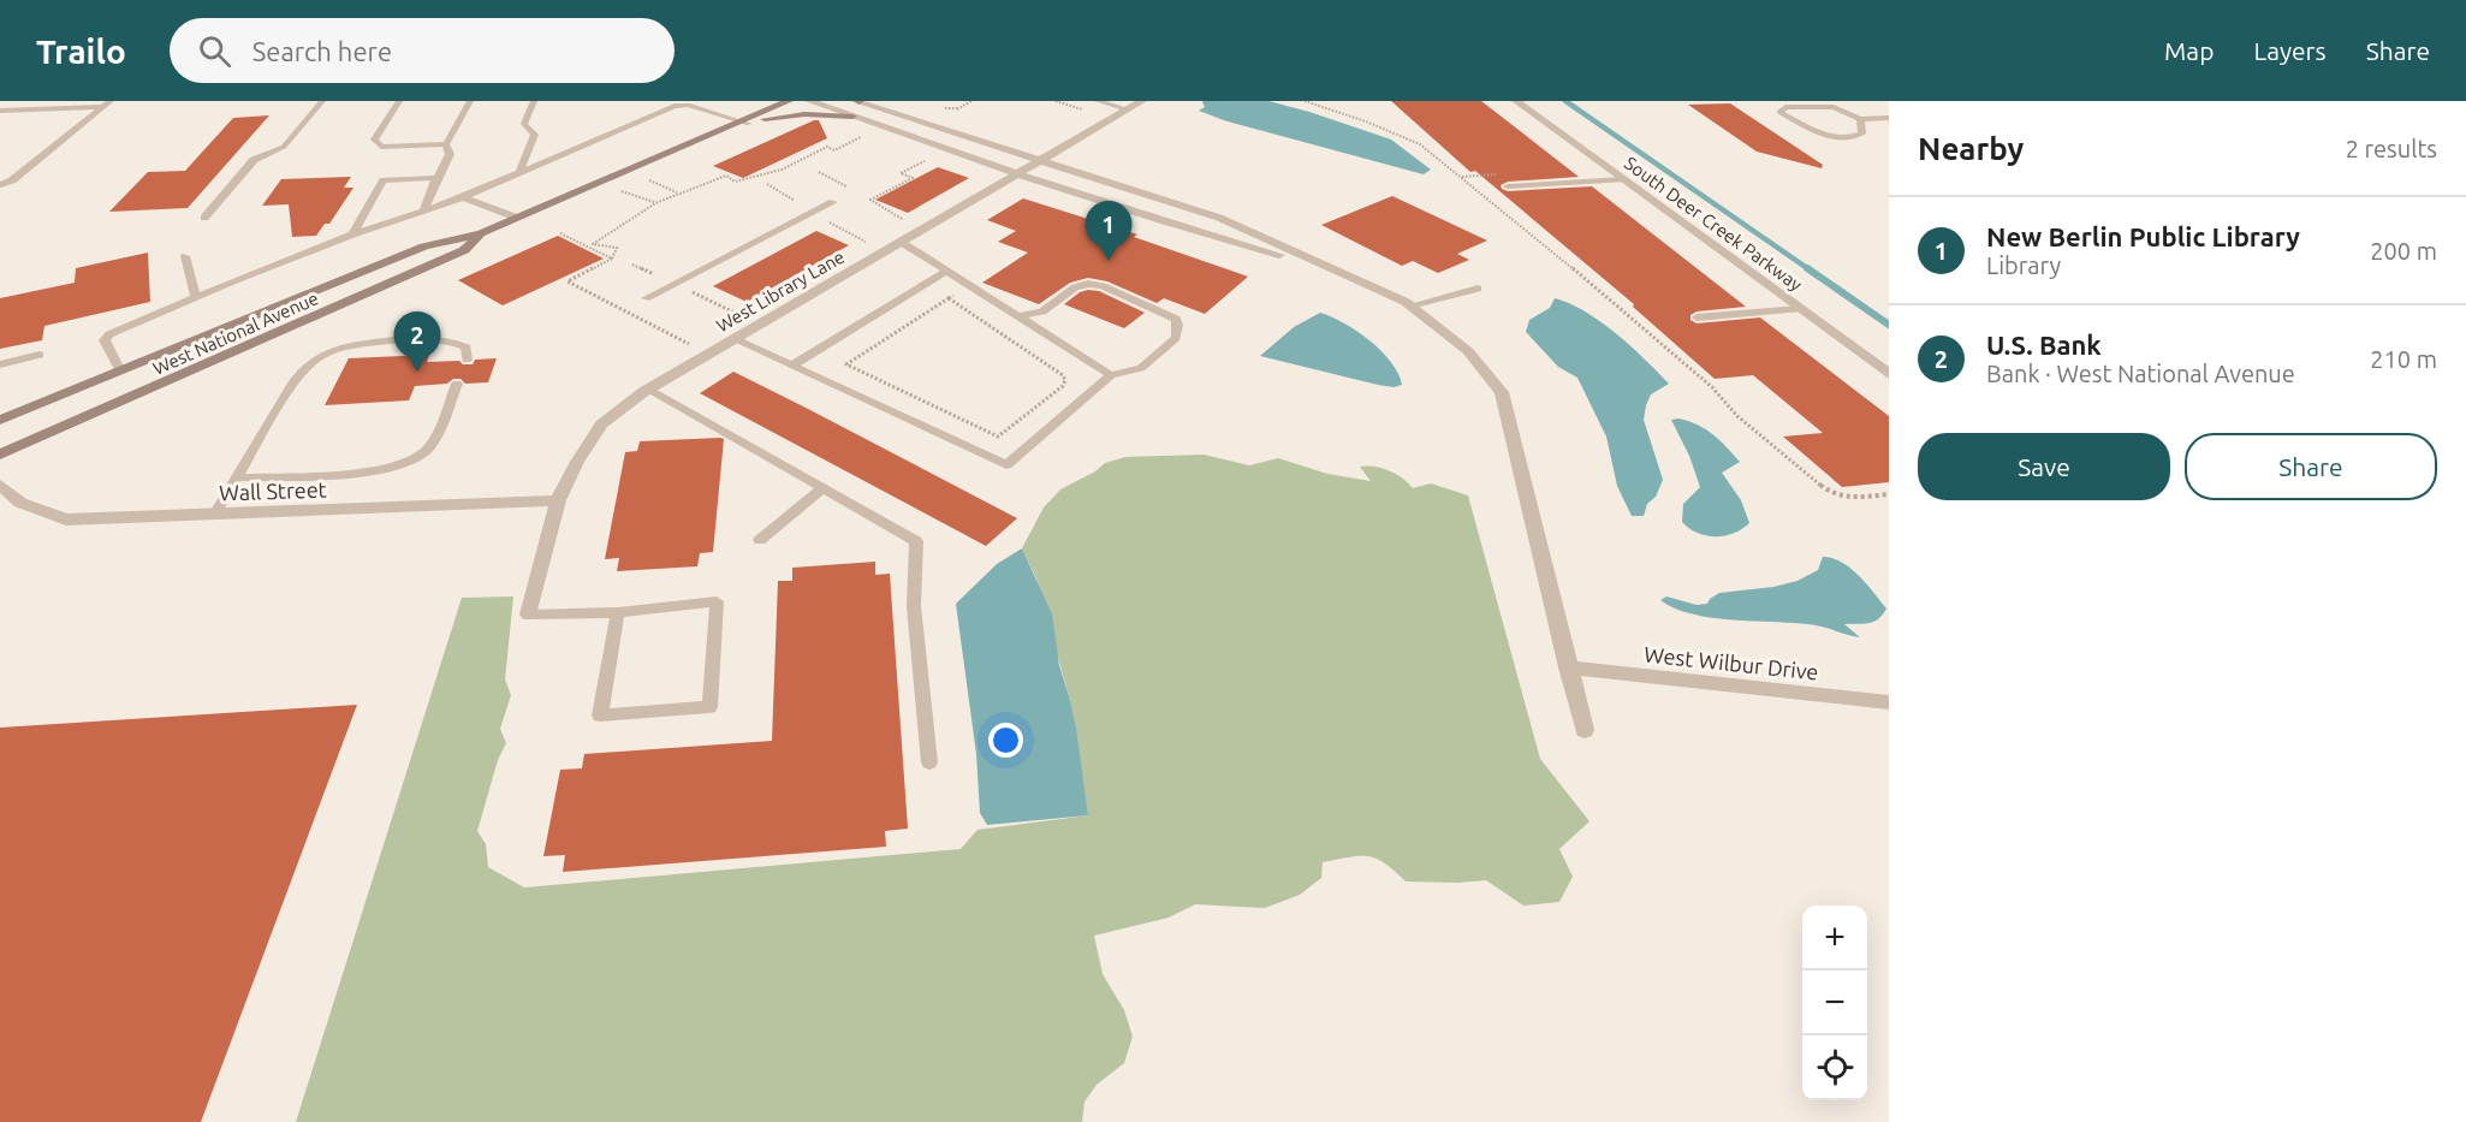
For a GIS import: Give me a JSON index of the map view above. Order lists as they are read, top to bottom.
{
  "streets": {
    "main road": ["West National Avenue"],
    "street": [
      "South Deer Creek Parkway",
      "West Library Lane",
      "Wall Street",
      "West Wilbur Drive"
    ]
  },
  "crossings": [
    ["West Library Lane", "Wall Street"]
  ],
  "page": {
    "header": "Trailo",
    "search": "Search here",
    "nav": ["Map", "Layers", "Share"],
    "heading": ["Nearby", "2 results"],
    "list": [
      {
        "mark": "1",
        "name": "New Berlin Public Library",
        "note": "Library",
        "value": "200 m"
      },
      {
        "mark": "2",
        "name": "U.S. Bank",
        "note": "Bank · West National Avenue",
        "value": "210 m"
      }
    ],
    "pins": ["1", "2"],
    "buttons": ["Save", "Share"],
    "map_buttons": ["+", "−"]
  }
}
